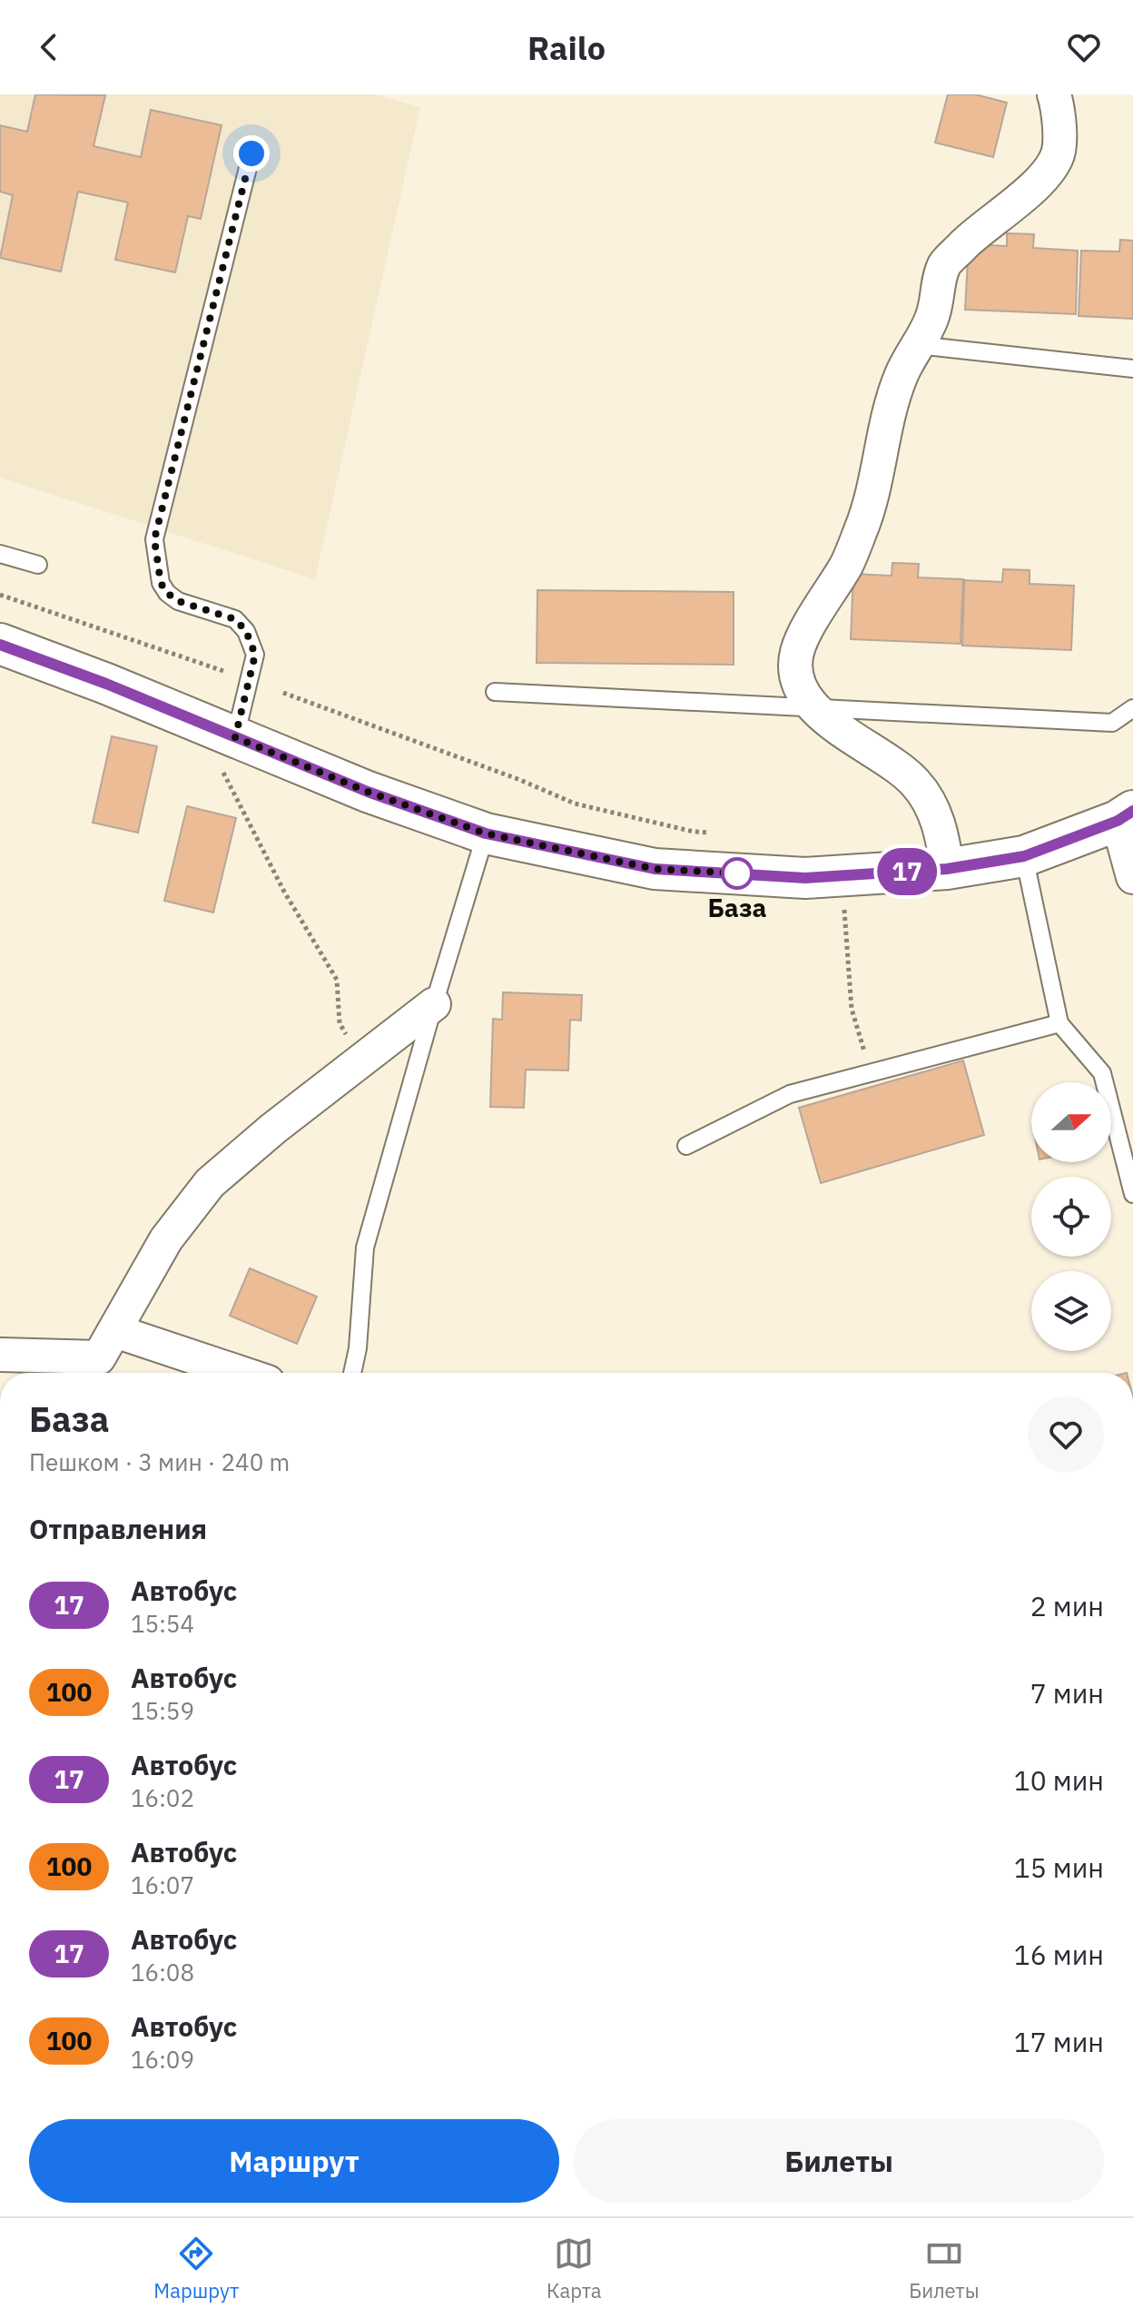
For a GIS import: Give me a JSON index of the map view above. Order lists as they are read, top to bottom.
{
  "places": ["База"],
  "lines": ["bus line 17"],
  "north": "right",
  "page": {
    "header": "Railo",
    "on_map": "17",
    "heading": [
      ["База", "Пешком · 3 мин · 240 m"],
      "Отправления"
    ],
    "list": [
      {
        "mark": "17",
        "name": "Автобус",
        "note": "15:54",
        "value": "2 мин"
      },
      {
        "mark": "100",
        "name": "Автобус",
        "note": "15:59",
        "value": "7 мин"
      },
      {
        "mark": "17",
        "name": "Автобус",
        "note": "16:02",
        "value": "10 мин"
      },
      {
        "mark": "100",
        "name": "Автобус",
        "note": "16:07",
        "value": "15 мин"
      },
      {
        "mark": "17",
        "name": "Автобус",
        "note": "16:08",
        "value": "16 мин"
      },
      {
        "mark": "100",
        "name": "Автобус",
        "note": "16:09",
        "value": "17 мин"
      }
    ],
    "buttons": ["Маршрут", "Билеты"],
    "tabs": ["Маршрут", "Карта", "Билеты"]
  }
}
